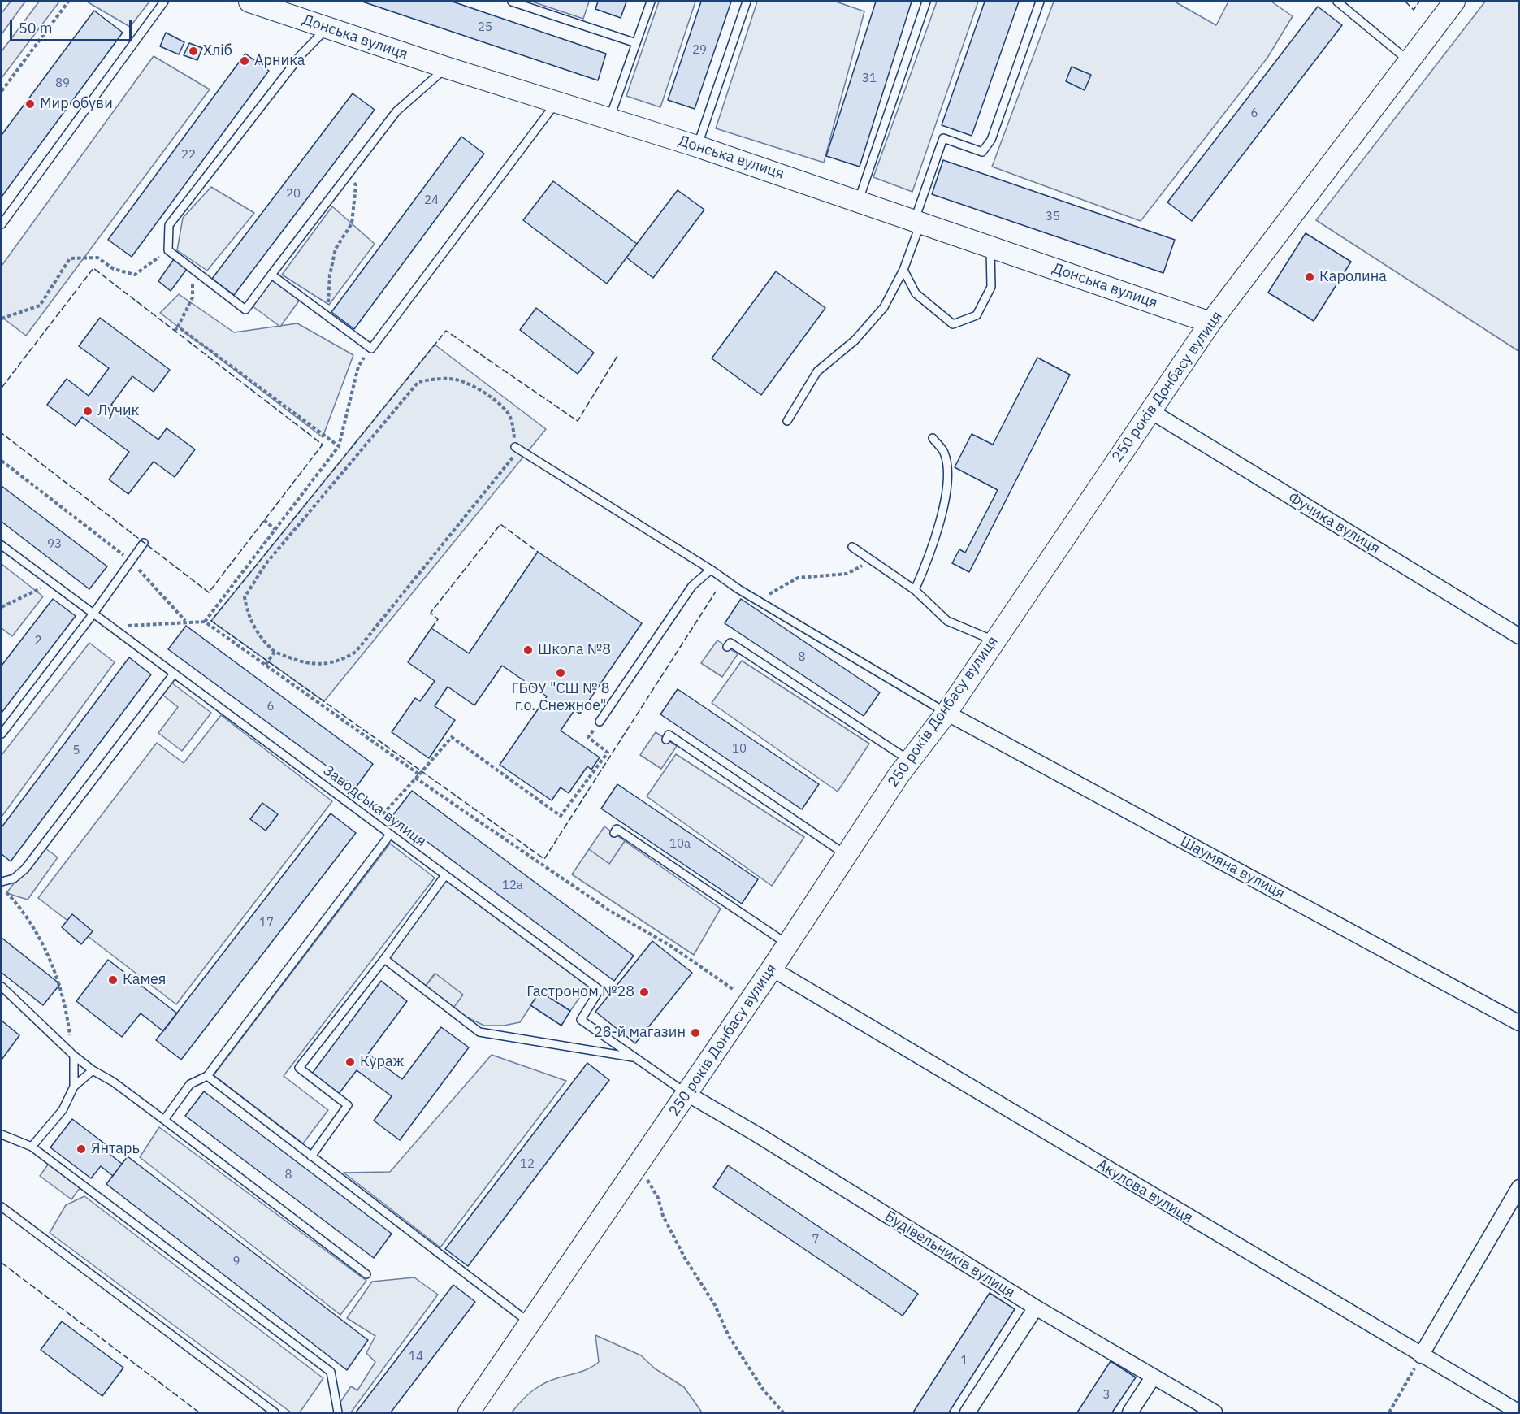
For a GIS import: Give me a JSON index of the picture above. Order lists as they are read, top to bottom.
{
  "streets": {
    "street": [
      "Донська вулиця",
      "250 років Донбасу вулиця",
      "Фучика вулиця",
      "Шаумяна вулиця",
      "Акулова вулиця",
      "Будівельників вулиця"
    ],
    "lane": ["Заводська вулиця"]
  },
  "crossings": [
    ["Донська вулиця", "250 років Донбасу вулиця"],
    ["250 років Донбасу вулиця", "Фучика вулиця"],
    ["250 років Донбасу вулиця", "Заводська вулиця"],
    ["250 років Донбасу вулиця", "Шаумяна вулиця"],
    ["250 років Донбасу вулиця", "Акулова вулиця"],
    ["250 років Донбасу вулиця", "Будівельників вулиця"],
    ["Заводська вулиця", "Будівельників вулиця"]
  ],
  "places": [
    "Хліб",
    "Арника",
    "Мир обуви",
    "Каролина",
    "Лучик",
    "Школа №8",
    "ГБОУ \"СШ № 8 г.о. Снежное\"",
    "Камея",
    "Гастроном №28",
    "28-й магазин",
    "Кураж",
    "Янтарь"
  ],
  "house_numbers": [
    "25",
    "29",
    "31",
    "89",
    "6",
    "22",
    "20",
    "24",
    "35",
    "93",
    "2",
    "8",
    "6",
    "10",
    "5",
    "10а",
    "12а",
    "17",
    "12",
    "8",
    "7",
    "9",
    "14",
    "1",
    "3"
  ],
  "scale_bar": "50 m"
}
